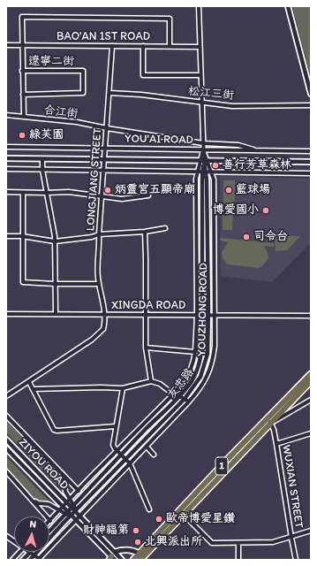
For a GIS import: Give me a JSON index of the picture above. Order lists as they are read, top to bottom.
{
  "streets": {
    "main road": ["1"],
    "street": [
      "BAO'AN 1ST ROAD",
      "遼寧二街",
      "松江三街",
      "合江街",
      "YOU'AI ROAD",
      "LONGJIANG STREET",
      "XINGDA ROAD",
      "YOUZHONG ROAD",
      "友忠路",
      "ZIYOU ROAD",
      "WUXIAN STREET"
    ]
  },
  "crossings": [
    ["BAO'AN 1ST ROAD", "LONGJIANG STREET"],
    ["松江三街", "LONGJIANG STREET"],
    ["合江街", "YOU'AI ROAD"],
    ["合江街", "LONGJIANG STREET"],
    ["YOU'AI ROAD", "LONGJIANG STREET"],
    ["YOU'AI ROAD", "YOUZHONG ROAD"],
    ["LONGJIANG STREET", "XINGDA ROAD"],
    ["XINGDA ROAD", "YOUZHONG ROAD"],
    ["XINGDA ROAD", "友忠路"],
    ["YOUZHONG ROAD", "友忠路"],
    ["YOUZHONG ROAD", "ZIYOU ROAD"],
    ["友忠路", "ZIYOU ROAD"],
    ["1", "WUXIAN STREET"]
  ],
  "places": [
    "綠芙園",
    "善行芳草森林",
    "炳靈宮五顯帝廟",
    "籃球場",
    "博愛國小",
    "司令台",
    "歐帝博愛星鑽",
    "財神福第",
    "北興派出所"
  ],
  "north": "top"
}
